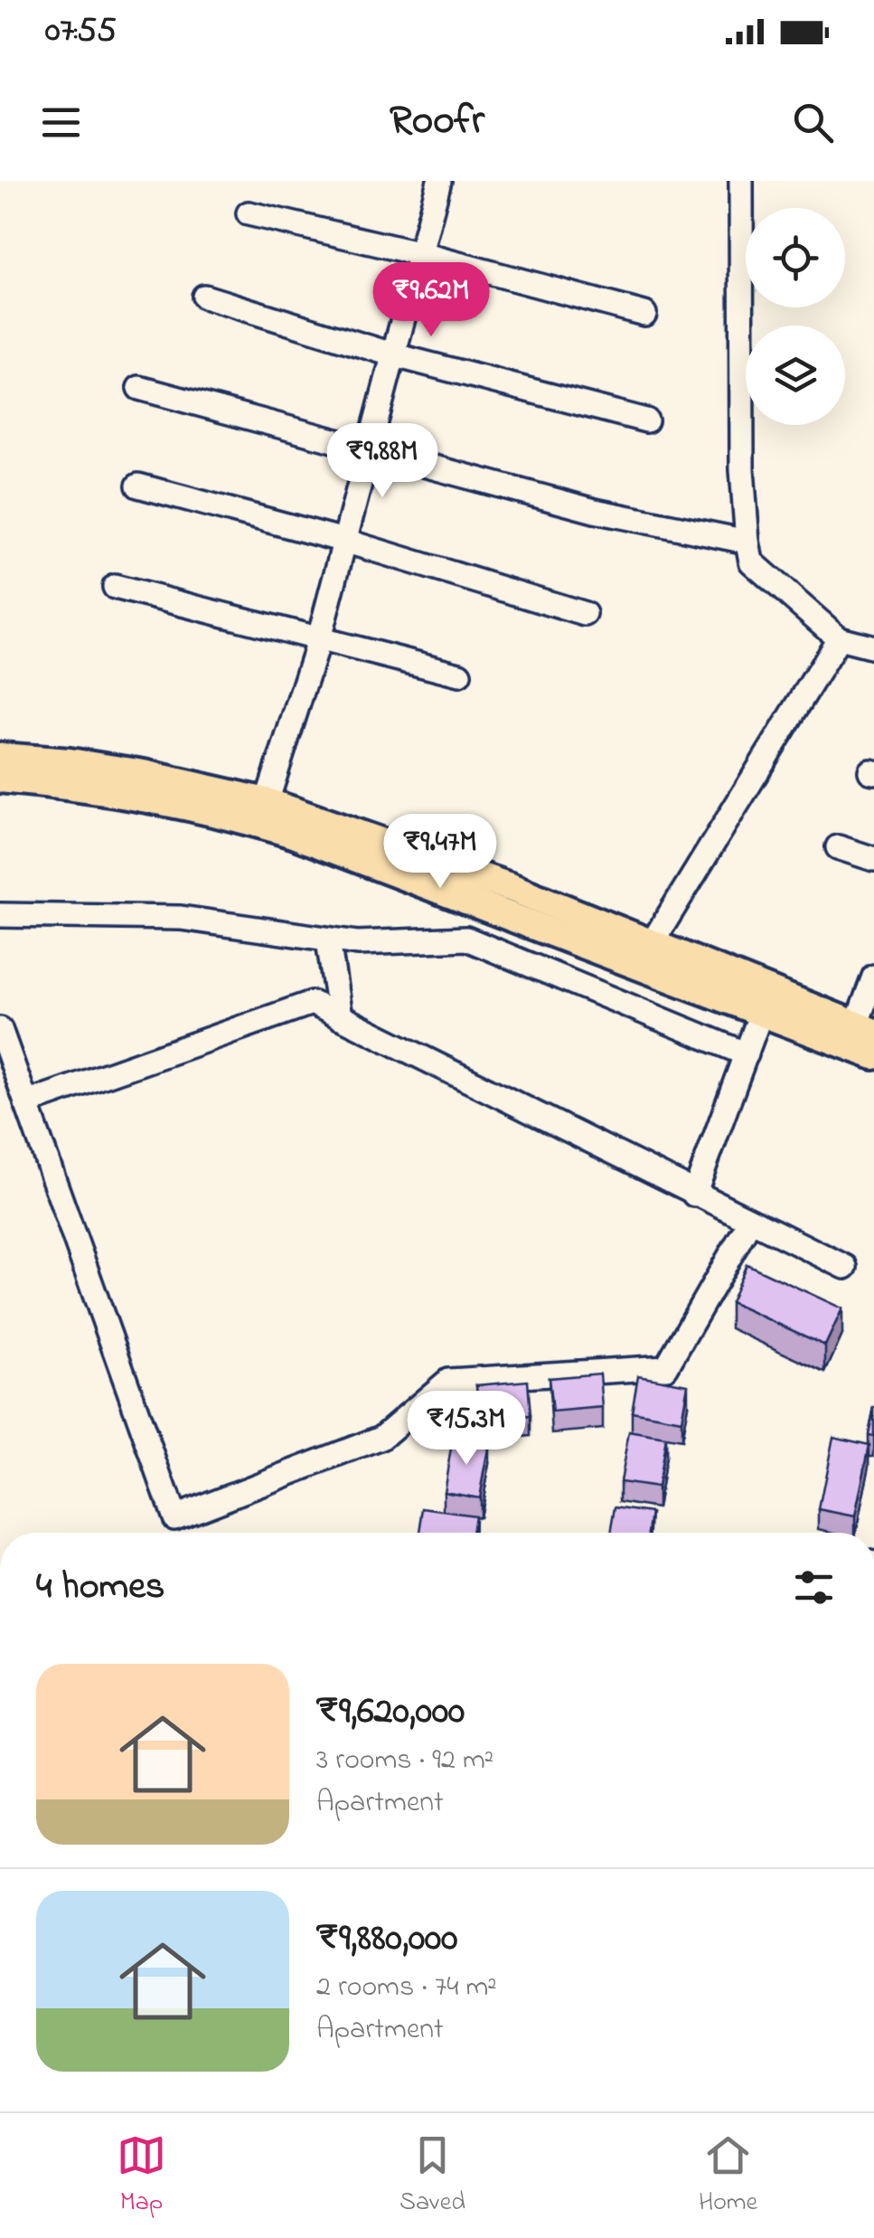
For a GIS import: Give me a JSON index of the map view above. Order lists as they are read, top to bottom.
{
  "page": {
    "status": "07:55",
    "header": "Roofr",
    "price": [
      "₹9.62M",
      "₹9.88M",
      "₹9.47M",
      "₹15.3M"
    ],
    "heading": "4 homes",
    "list": [
      {
        "name": "₹9,620,000",
        "note": "3 rooms · 92 m² · Apartment"
      },
      {
        "name": "₹9,880,000",
        "note": "2 rooms · 74 m² · Apartment"
      }
    ],
    "tabs": ["Map", "Saved", "Home"]
  }
}
